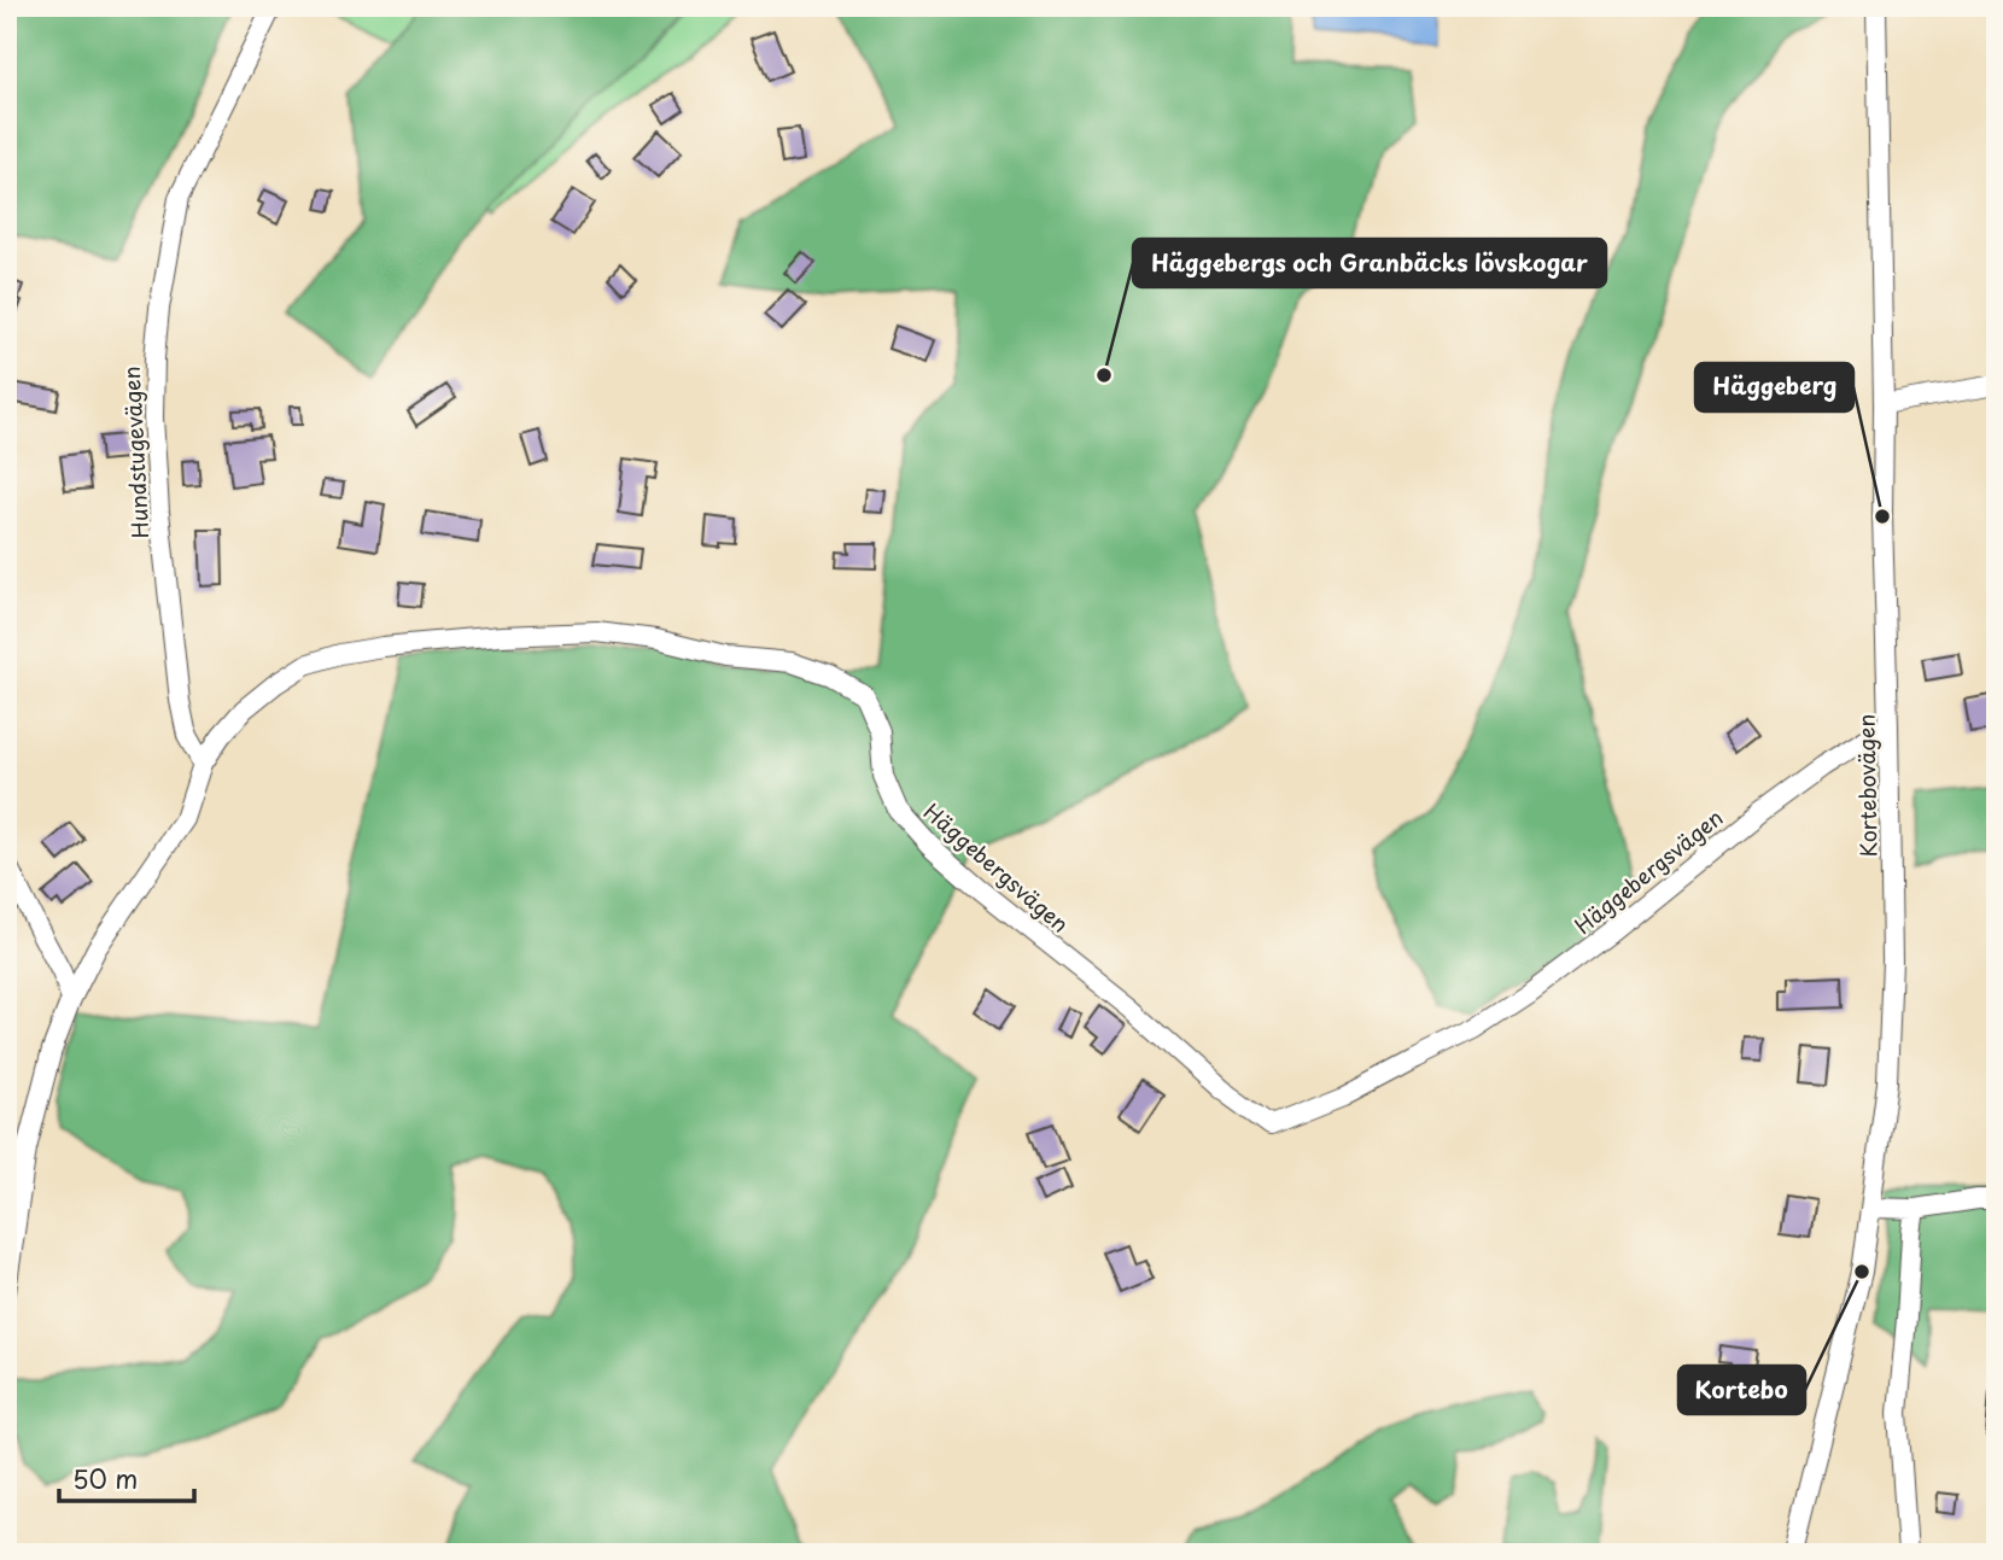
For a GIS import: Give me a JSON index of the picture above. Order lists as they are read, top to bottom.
{
  "streets": {
    "street": ["Hundstugevägen", "Kortebovägen", "Häggebergsvägen"]
  },
  "crossings": [
    ["Hundstugevägen", "Häggebergsvägen"],
    ["Kortebovägen", "Häggebergsvägen"]
  ],
  "places": ["Häggebergs och Granbäcks lövskogar", "Häggeberg", "Kortebo"],
  "scale_bar": "50 m"
}
